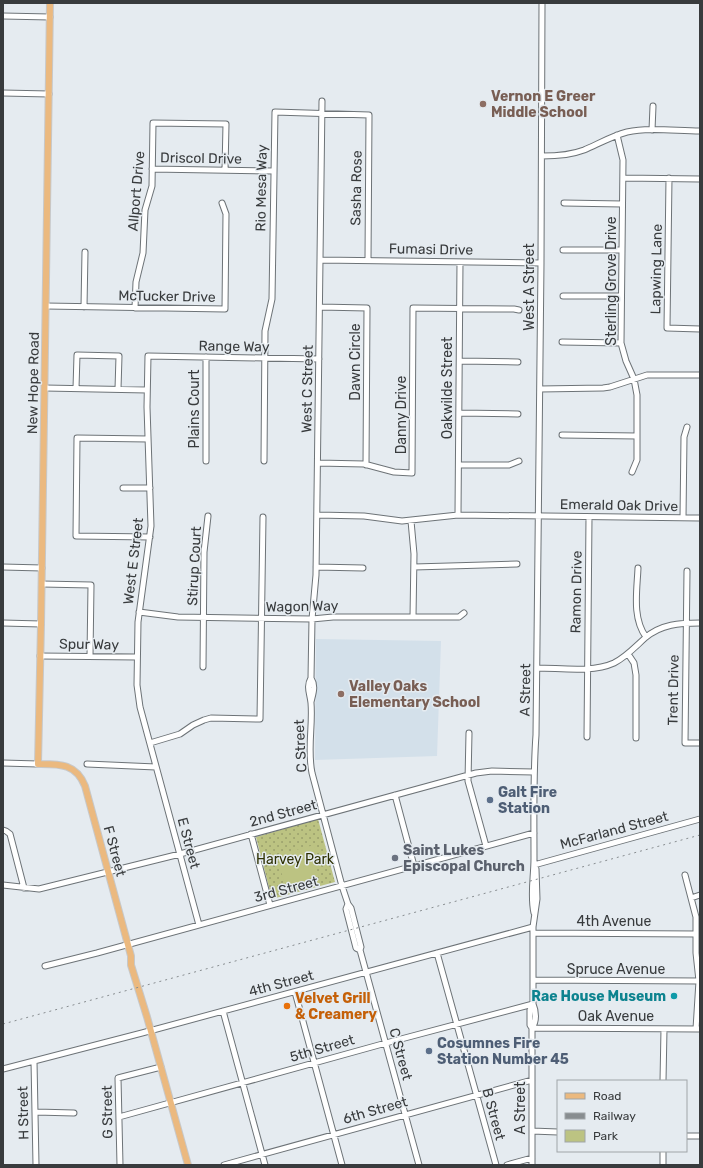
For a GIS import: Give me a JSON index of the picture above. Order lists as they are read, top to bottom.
{
  "streets": {
    "main road": ["New Hope Road", "F Street"],
    "street": [
      "Driscol Drive",
      "Rio Mesa Way",
      "Sasha Rose",
      "Allport Drive",
      "Fumasi Drive",
      "Lapwing Lane",
      "Sterling Grove Drive",
      "West A Street",
      "McTucker Drive",
      "Range Way",
      "Dawn Circle",
      "Oakwilde Street",
      "West C Street",
      "Plains Court",
      "Danny Drive",
      "Emerald Oak Drive",
      "West E Street",
      "Stirup Court",
      "Ramon Drive",
      "Wagon Way",
      "Spur Way",
      "A Street",
      "Trent Drive",
      "C Street",
      "2nd Street",
      "McFarland Street",
      "E Street",
      "3rd Street",
      "4th Avenue",
      "Spruce Avenue",
      "4th Street",
      "Oak Avenue",
      "5th Street",
      "6th Street",
      "G Street",
      "H Street",
      "B Street"
    ]
  },
  "crossings": [
    ["Driscol Drive", "Rio Mesa Way"],
    ["Driscol Drive", "Allport Drive"],
    ["Rio Mesa Way", "Sasha Rose"],
    ["Rio Mesa Way", "Range Way"],
    ["Rio Mesa Way", "West C Street"],
    ["Sasha Rose", "Fumasi Drive"],
    ["Allport Drive", "McTucker Drive"],
    ["Fumasi Drive", "West A Street"],
    ["Fumasi Drive", "Oakwilde Street"],
    ["Fumasi Drive", "West C Street"],
    ["West A Street", "Emerald Oak Drive"],
    ["West A Street", "A Street"],
    ["McTucker Drive", "New Hope Road"],
    ["Range Way", "West C Street"],
    ["Range Way", "Plains Court"],
    ["Range Way", "West E Street"],
    ["Dawn Circle", "West C Street"],
    ["Dawn Circle", "Danny Drive"],
    ["New Hope Road", "Spur Way"],
    ["New Hope Road", "F Street"],
    ["Oakwilde Street", "Danny Drive"],
    ["Oakwilde Street", "Emerald Oak Drive"],
    ["West C Street", "Danny Drive"],
    ["West C Street", "Emerald Oak Drive"],
    ["West C Street", "Wagon Way"],
    ["West C Street", "C Street"],
    ["Emerald Oak Drive", "Ramon Drive"],
    ["Emerald Oak Drive", "A Street"],
    ["West E Street", "Wagon Way"],
    ["West E Street", "Spur Way"],
    ["West E Street", "E Street"],
    ["Stirup Court", "Wagon Way"],
    ["A Street", "2nd Street"],
    ["A Street", "McFarland Street"],
    ["A Street", "3rd Street"],
    ["A Street", "4th Avenue"],
    ["A Street", "Spruce Avenue"],
    ["A Street", "4th Street"],
    ["A Street", "Oak Avenue"],
    ["A Street", "5th Street"],
    ["A Street", "6th Street"],
    ["C Street", "2nd Street"],
    ["C Street", "3rd Street"],
    ["C Street", "4th Street"],
    ["C Street", "5th Street"],
    ["C Street", "6th Street"],
    ["2nd Street", "E Street"],
    ["2nd Street", "F Street"],
    ["E Street", "3rd Street"],
    ["F Street", "3rd Street"],
    ["F Street", "4th Street"],
    ["F Street", "5th Street"],
    ["F Street", "G Street"],
    ["4th Street", "H Street"],
    ["4th Street", "B Street"],
    ["5th Street", "G Street"],
    ["5th Street", "B Street"],
    ["6th Street", "B Street"]
  ],
  "parks": ["Harvey Park"],
  "places": [
    "Vernon E Greer Middle School",
    "Valley Oaks Elementary School",
    "Galt Fire Station",
    "Saint Lukes Episcopal Church",
    "Rae House Museum",
    "Velvet Grill & Creamery",
    "Cosumnes Fire Station Number 45"
  ],
  "legend": ["Road", "Railway", "Park"]
}
